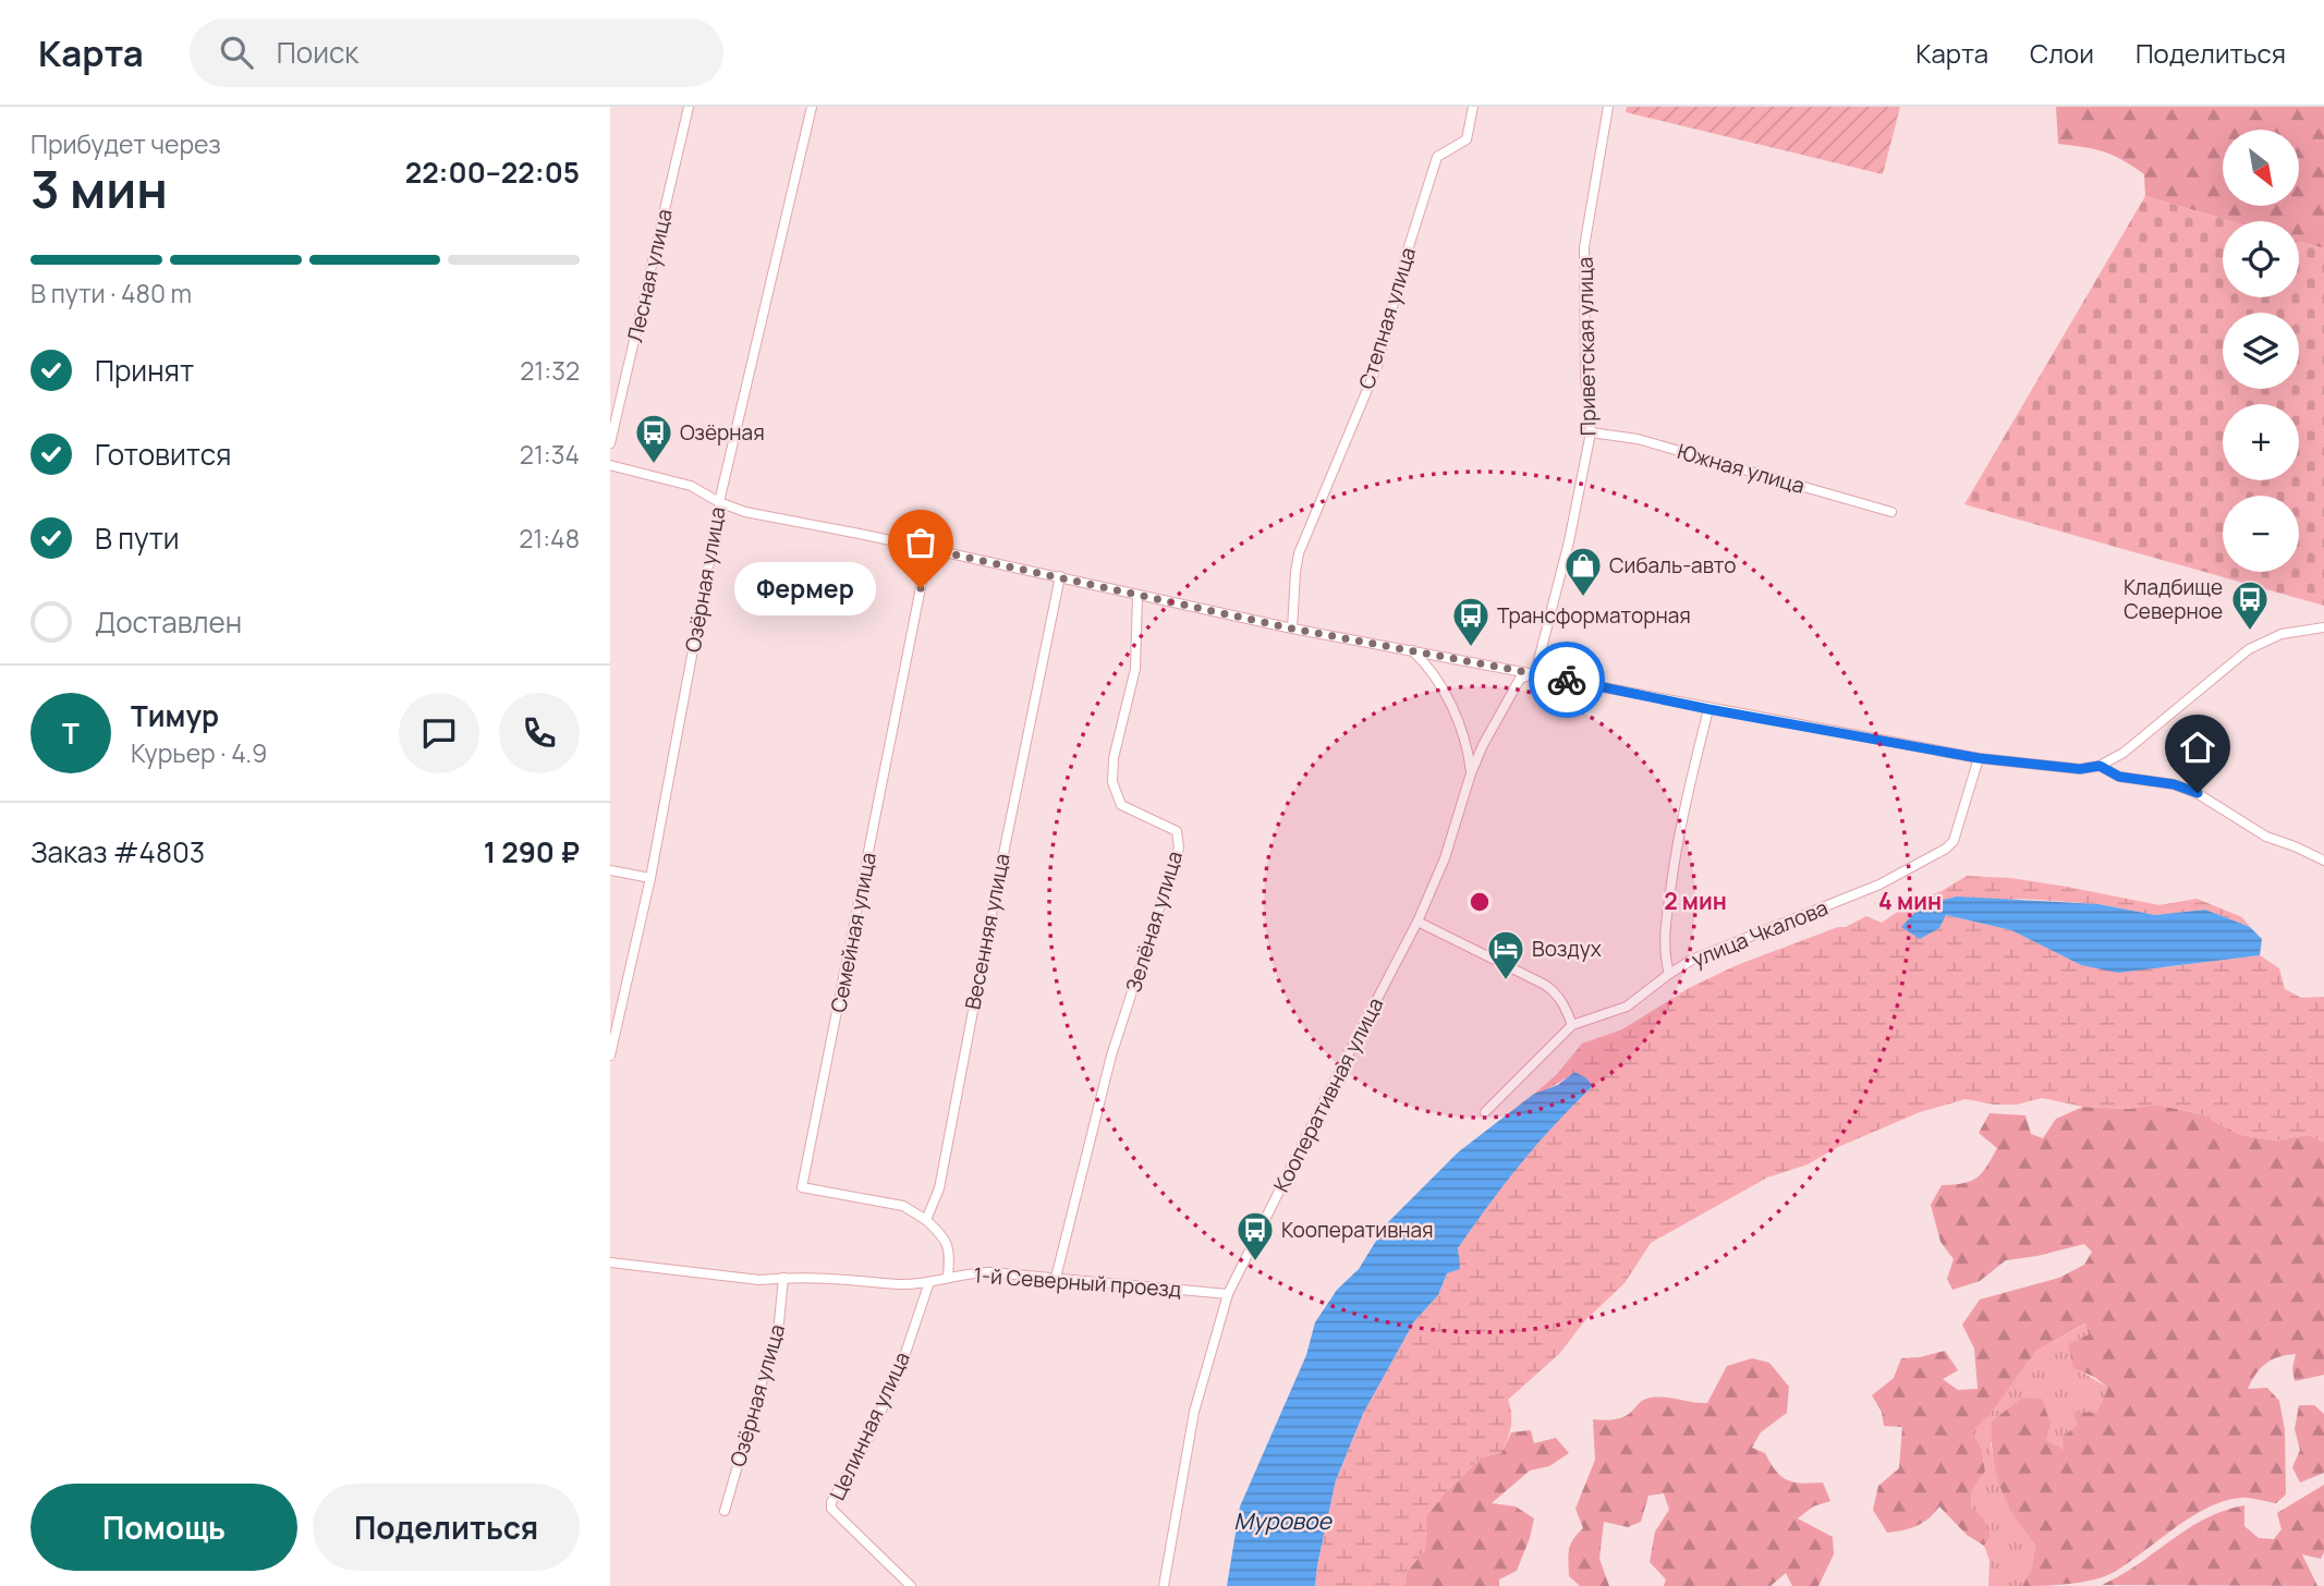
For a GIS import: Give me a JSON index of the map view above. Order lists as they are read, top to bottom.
{
  "streets": {
    "street": [
      "Лесная улица",
      "Степная улица",
      "Приветская улица",
      "Южная улица",
      "Озёрная улица",
      "Зелёная улица",
      "Весенняя улица",
      "Семейная улица",
      "улица Чкалова",
      "Кооперативная улица",
      "1-й Северный проезд",
      "Целинная улица"
    ]
  },
  "crossings": [
    ["Приветская улица", "Южная улица"],
    ["Приветская улица", "Кооперативная улица"],
    ["Озёрная улица", "1-й Северный проезд"],
    ["Зелёная улица", "1-й Северный проезд"],
    ["Весенняя улица", "Семейная улица"],
    ["Кооперативная улица", "1-й Северный проезд"],
    ["1-й Северный проезд", "Целинная улица"]
  ],
  "water": ["Муровое"],
  "places": {
    "bus stop": [
      "Озёрная",
      "Кладбище Северное",
      "Трансформаторная",
      "Кооперативная"
    ],
    "other": ["Фермер"],
    "shop": ["Сибаль-авто"],
    "hotel": ["Воздух"]
  },
  "north": "bottom right",
  "page": {
    "header": "Карта",
    "search": "Поиск",
    "nav": ["Карта", "Слои", "Поделиться"],
    "heading": ["3 мин", "Прибудет через", "22:00–22:05"],
    "panel": [
      "Тимур",
      "Курьер · 4.9",
      "Заказ #4803",
      "1 290 ₽"
    ],
    "map_buttons": ["+", "−"],
    "bar": "В пути · 480 m",
    "list": [
      ["Принят", "21:32"],
      ["Готовится", "21:34"],
      ["В пути", "21:48"],
      "Доставлен"
    ],
    "bubble": "Фермер",
    "round": "Т",
    "buttons": ["Помощь", "Поделиться"]
  },
  "rings": ["2 мин", "4 мин"]
}
